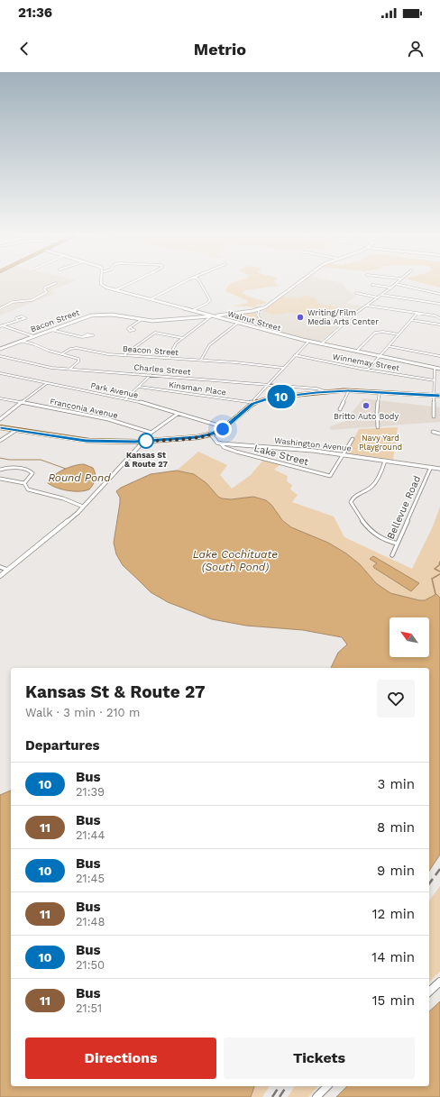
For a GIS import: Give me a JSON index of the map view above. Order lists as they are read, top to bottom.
{
  "streets": {
    "street": [
      "Bacon Street",
      "Walnut Street",
      "Beacon Street",
      "Winnemay Street",
      "Charles Street",
      "Kinsman Place",
      "Park Avenue",
      "Franconia Avenue",
      "Washington Avenue",
      "Lake Street",
      "Bellevue Road"
    ]
  },
  "crossings": [
    ["Bacon Street", "Walnut Street"],
    ["Washington Avenue", "Lake Street"],
    ["Washington Avenue", "Bellevue Road"]
  ],
  "water": ["Round Pond", "Lake Cochituate (South Pond)"],
  "parks": ["Navy Yard Playground"],
  "places": ["Writing/Film Media Arts Center", "Britto Auto Body", "Kansas St & Route 27"],
  "lines": ["bus line 10"],
  "north": "top left",
  "page": {
    "status": "21:36",
    "header": "Metrio",
    "on_map": "10",
    "heading": [
      ["Kansas St & Route 27", "Walk · 3 min · 210 m"],
      "Departures"
    ],
    "list": [
      {
        "mark": "10",
        "name": "Bus",
        "note": "21:39",
        "value": "3 min"
      },
      {
        "mark": "11",
        "name": "Bus",
        "note": "21:44",
        "value": "8 min"
      },
      {
        "mark": "10",
        "name": "Bus",
        "note": "21:45",
        "value": "9 min"
      },
      {
        "mark": "11",
        "name": "Bus",
        "note": "21:48",
        "value": "12 min"
      },
      {
        "mark": "10",
        "name": "Bus",
        "note": "21:50",
        "value": "14 min"
      },
      {
        "mark": "11",
        "name": "Bus",
        "note": "21:51",
        "value": "15 min"
      }
    ],
    "buttons": ["Directions", "Tickets"]
  }
}
